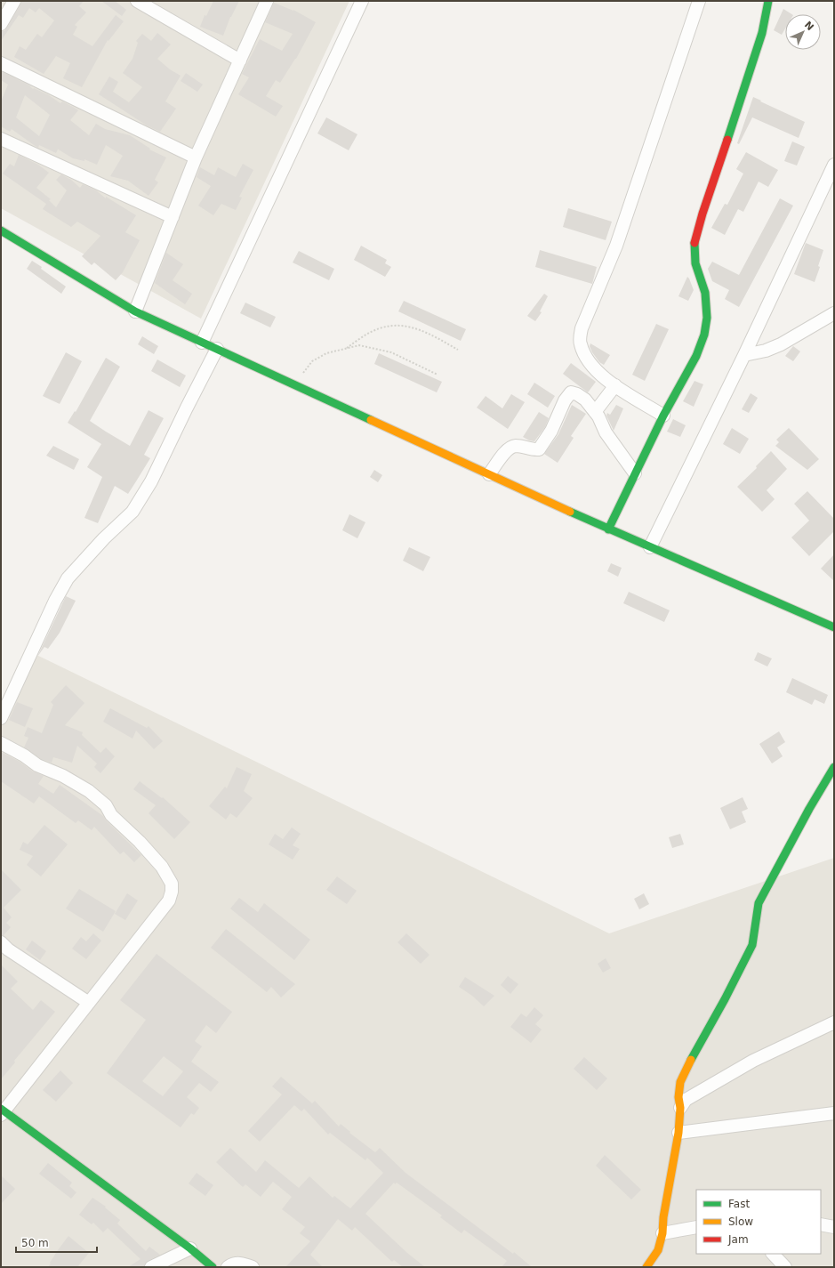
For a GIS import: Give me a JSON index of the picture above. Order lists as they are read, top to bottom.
{
  "legend": ["Fast", "Slow", "Jam"],
  "scale_bar": "50 m",
  "north": "top right"
}
